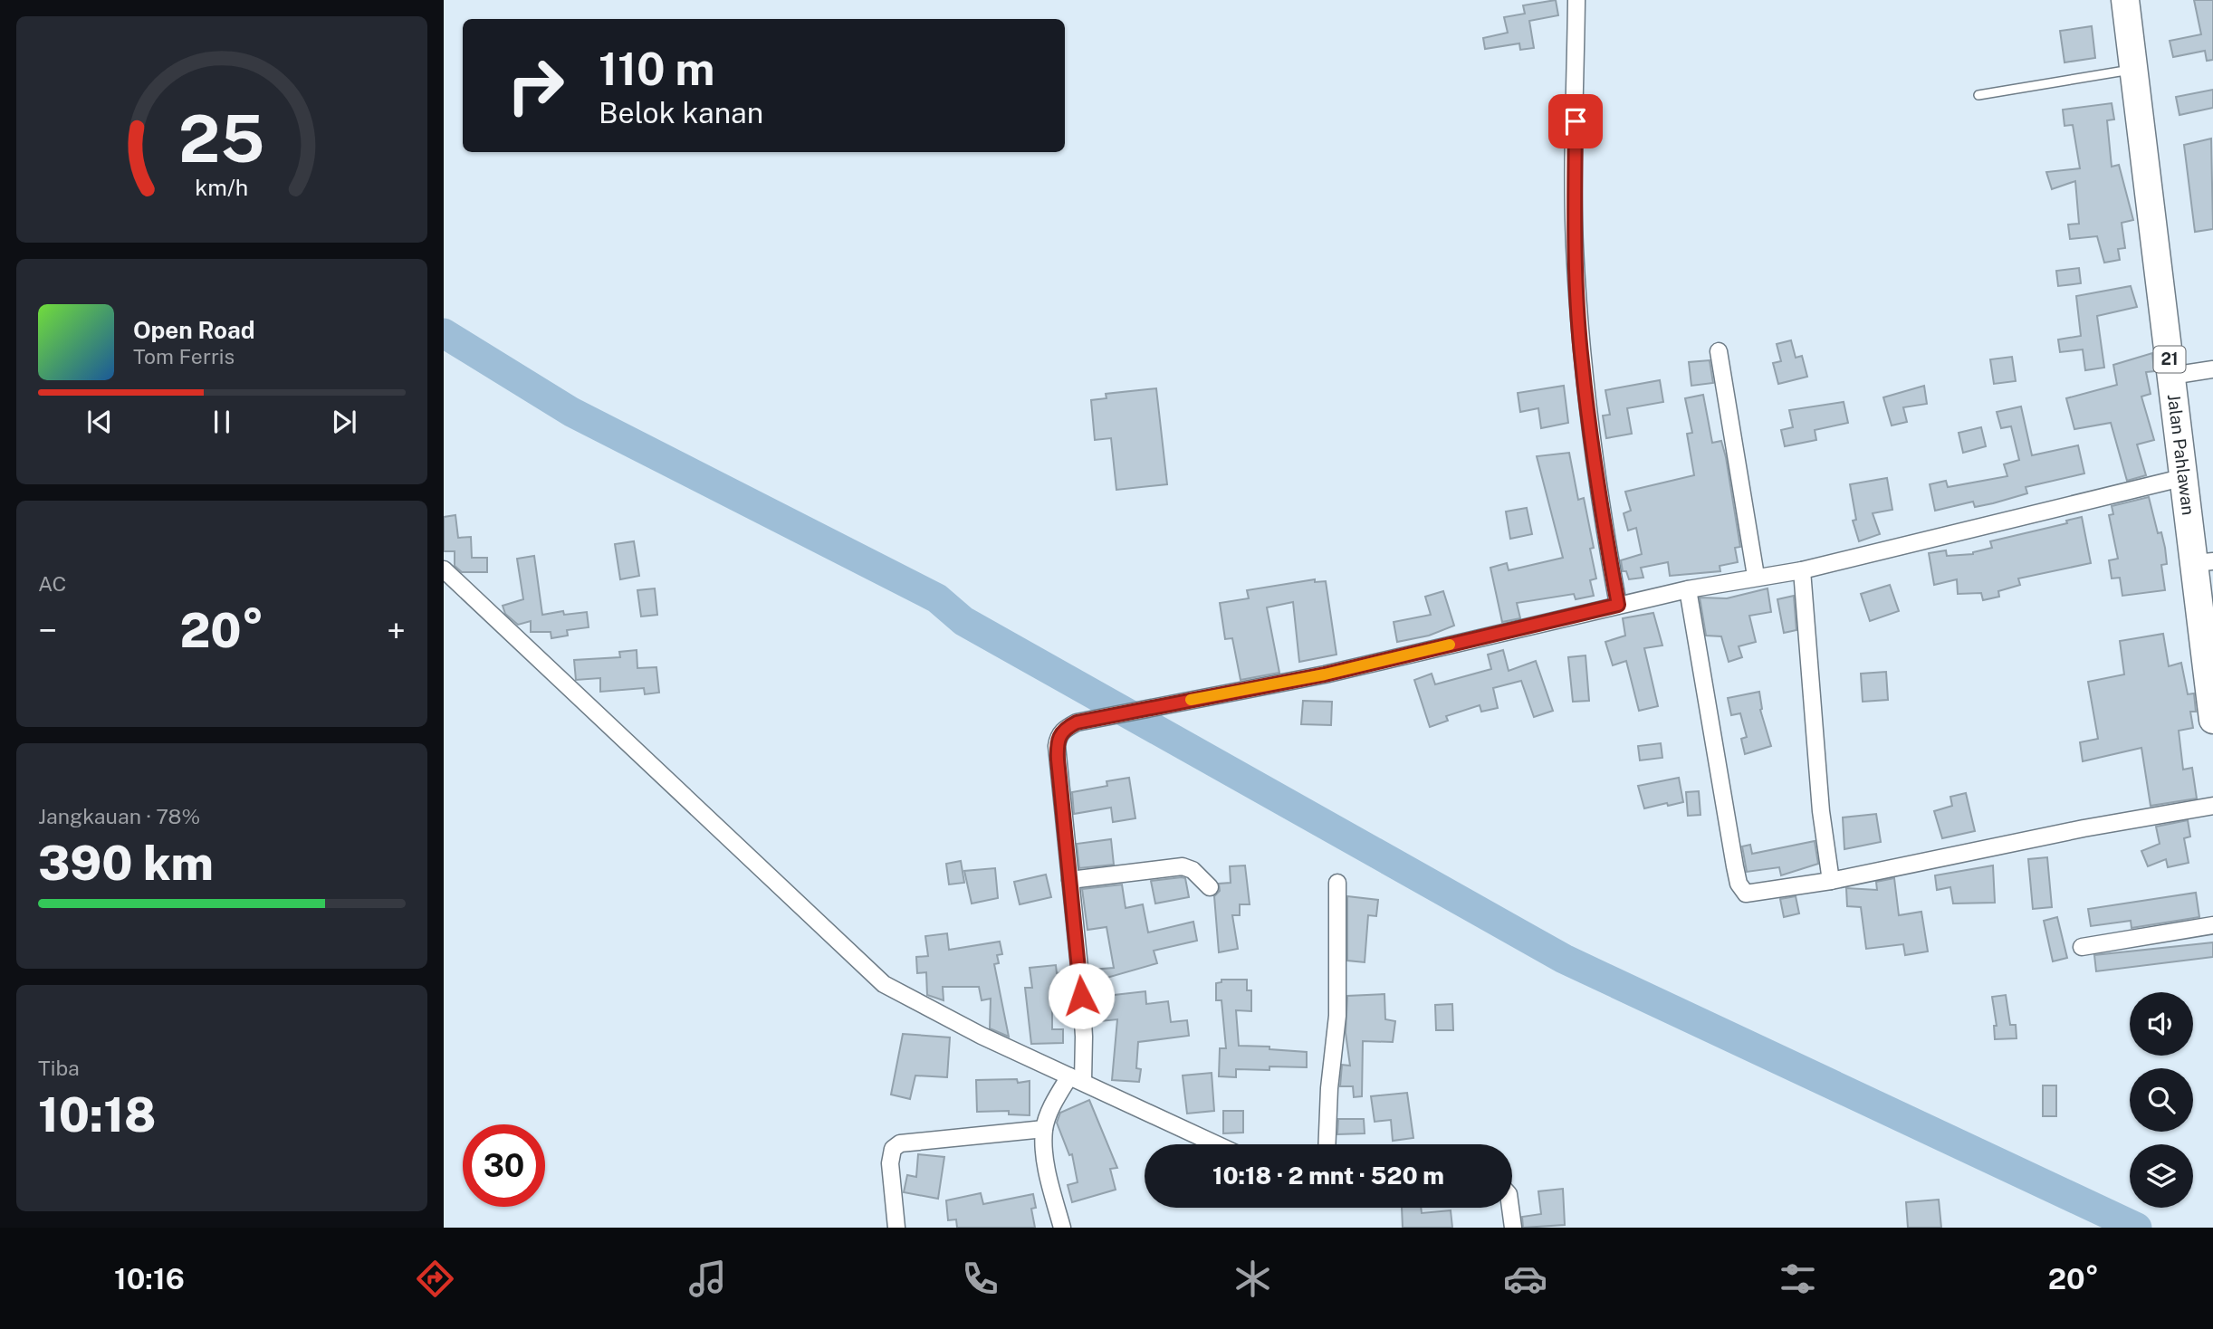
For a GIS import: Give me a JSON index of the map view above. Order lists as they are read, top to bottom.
{
  "streets": {
    "highway": ["21", "Jalan Pahlawan"]
  },
  "page": {
    "turn": ["110 m", "Belok kanan"],
    "song": ["Open Road", "Tom Ferris"],
    "tile": [
      "AC",
      ["Jangkauan · 78%", "390 km"],
      ["Tiba", "10:18"]
    ],
    "heat": ["−", "20°", "+"],
    "limit": "30",
    "trip": "10:18 · 2 mnt · 520 m",
    "tabs": ["10:16", "20°"],
    "gauge": ["25", "km/h"]
  }
}
